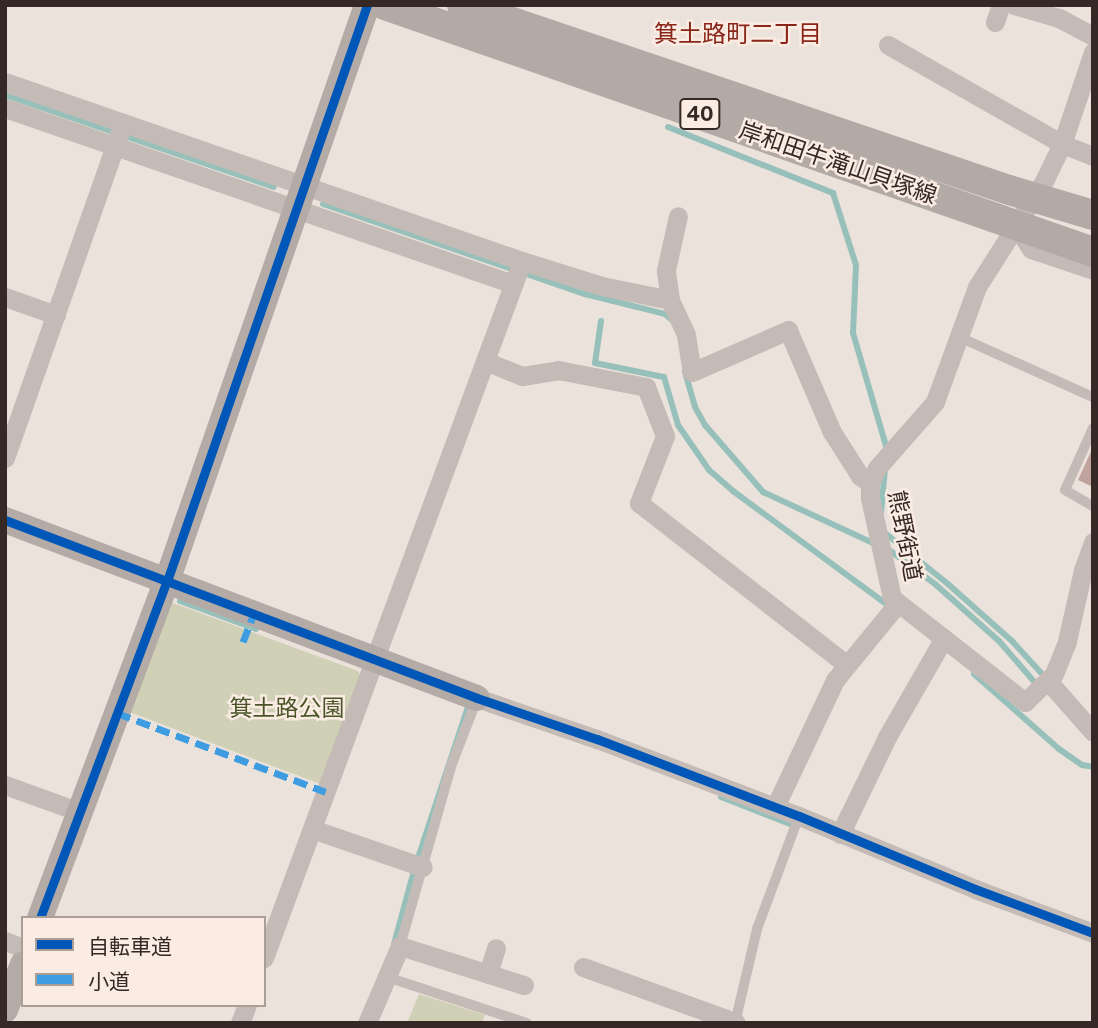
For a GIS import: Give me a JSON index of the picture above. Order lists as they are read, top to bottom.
{
  "streets": {
    "main road": ["40", "岸和田牛滝山貝塚線"],
    "street": ["熊野街道"]
  },
  "crossings": [
    ["岸和田牛滝山貝塚線", "熊野街道"]
  ],
  "districts": ["箕土路町二丁目"],
  "parks": ["箕土路公園"],
  "legend": ["自転車道", "小道"]
}
